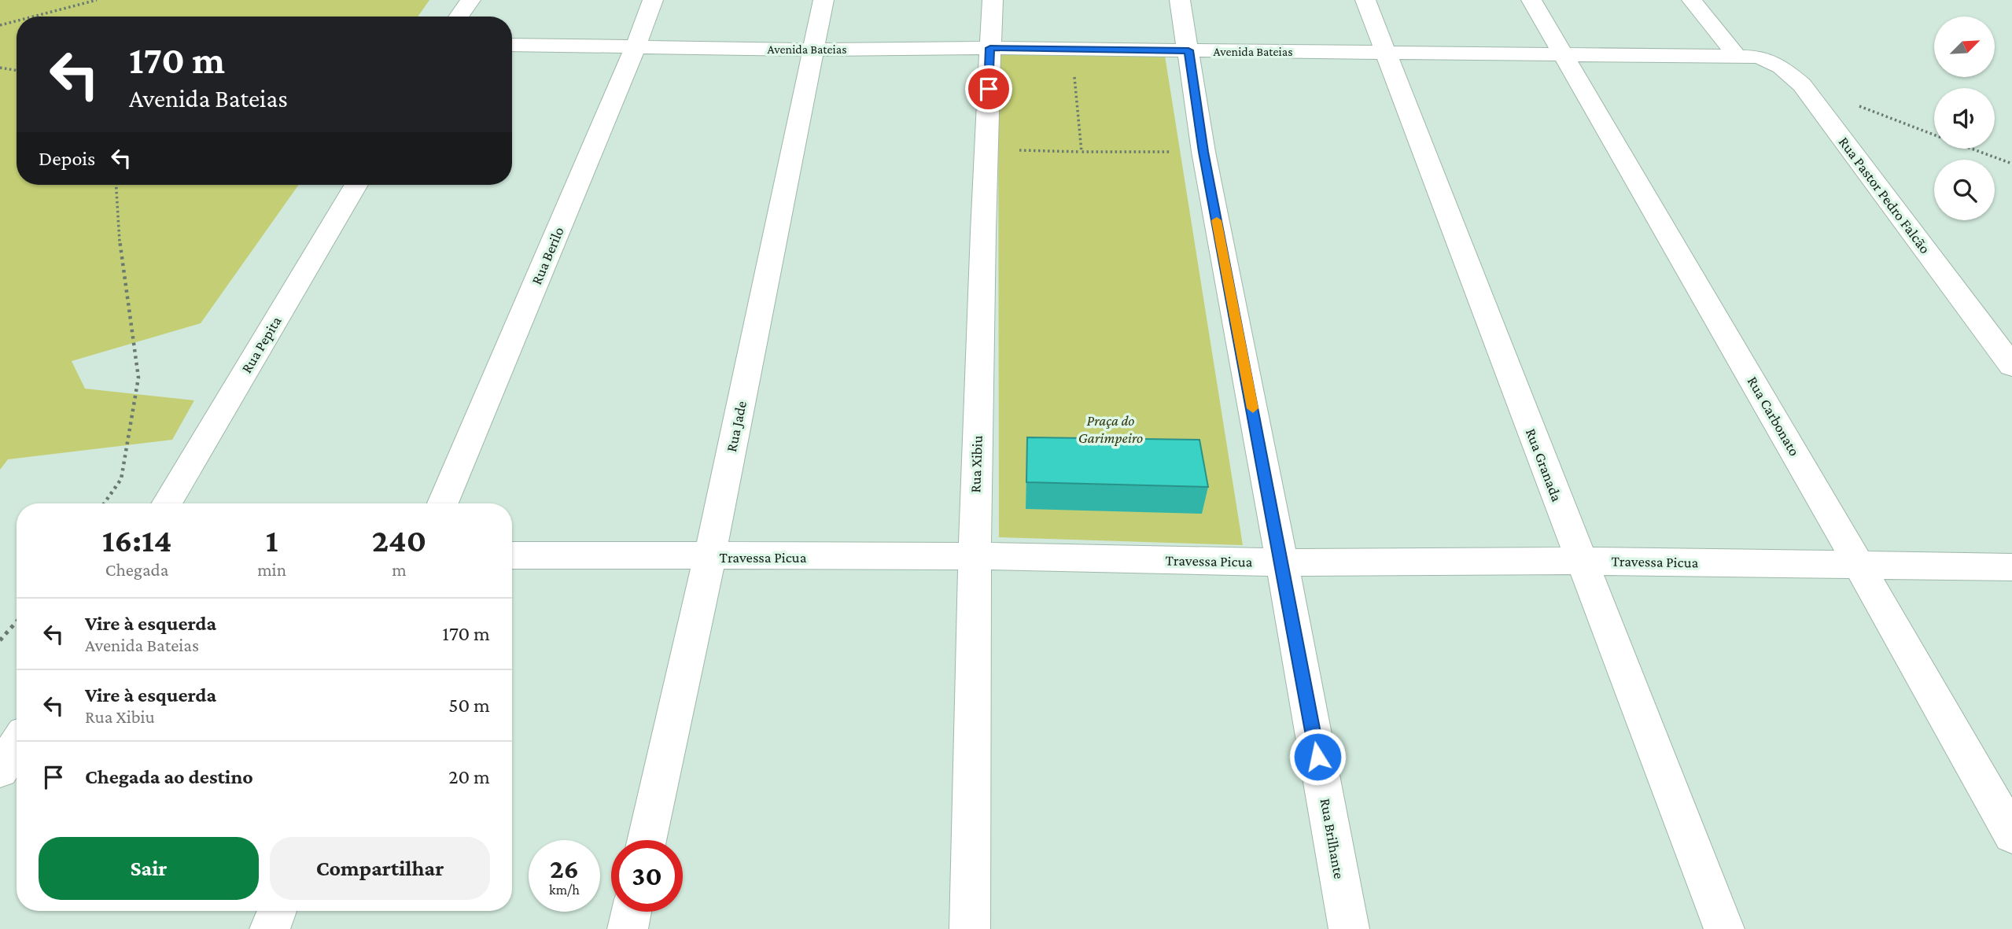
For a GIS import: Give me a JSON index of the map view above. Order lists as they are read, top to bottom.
{
  "streets": {
    "street": [
      "Avenida Bateias",
      "Rua Pastor Pedro Falcão",
      "Rua Berilo",
      "Rua Pepita",
      "Rua Carbonato",
      "Rua Jade",
      "Rua Xibiu",
      "Rua Granada",
      "Travessa Picua",
      "Rua Brilhante"
    ]
  },
  "crossings": [
    ["Avenida Bateias", "Rua Pastor Pedro Falcão"],
    ["Avenida Bateias", "Rua Berilo"],
    ["Avenida Bateias", "Rua Carbonato"],
    ["Avenida Bateias", "Rua Jade"],
    ["Avenida Bateias", "Rua Xibiu"],
    ["Avenida Bateias", "Rua Granada"],
    ["Avenida Bateias", "Rua Brilhante"],
    ["Rua Carbonato", "Travessa Picua"],
    ["Rua Jade", "Travessa Picua"],
    ["Rua Xibiu", "Travessa Picua"],
    ["Rua Granada", "Travessa Picua"],
    ["Travessa Picua", "Rua Brilhante"]
  ],
  "parks": ["Praça do Garimpeiro"],
  "north": "top right",
  "page": {
    "turn": ["170 m", "Avenida Bateias"],
    "then": "Depois",
    "eta": [
      "16:14",
      "Chegada",
      "1",
      "min",
      "240",
      "m"
    ],
    "list": [
      {
        "name": "Vire à esquerda",
        "note": "Avenida Bateias",
        "value": "170 m"
      },
      {
        "name": "Vire à esquerda",
        "note": "Rua Xibiu",
        "value": "50 m"
      },
      {
        "name": "Chegada ao destino",
        "value": "20 m"
      }
    ],
    "buttons": ["Sair", "Compartilhar"],
    "speed": "26 km/h",
    "limit": "30"
  }
}
